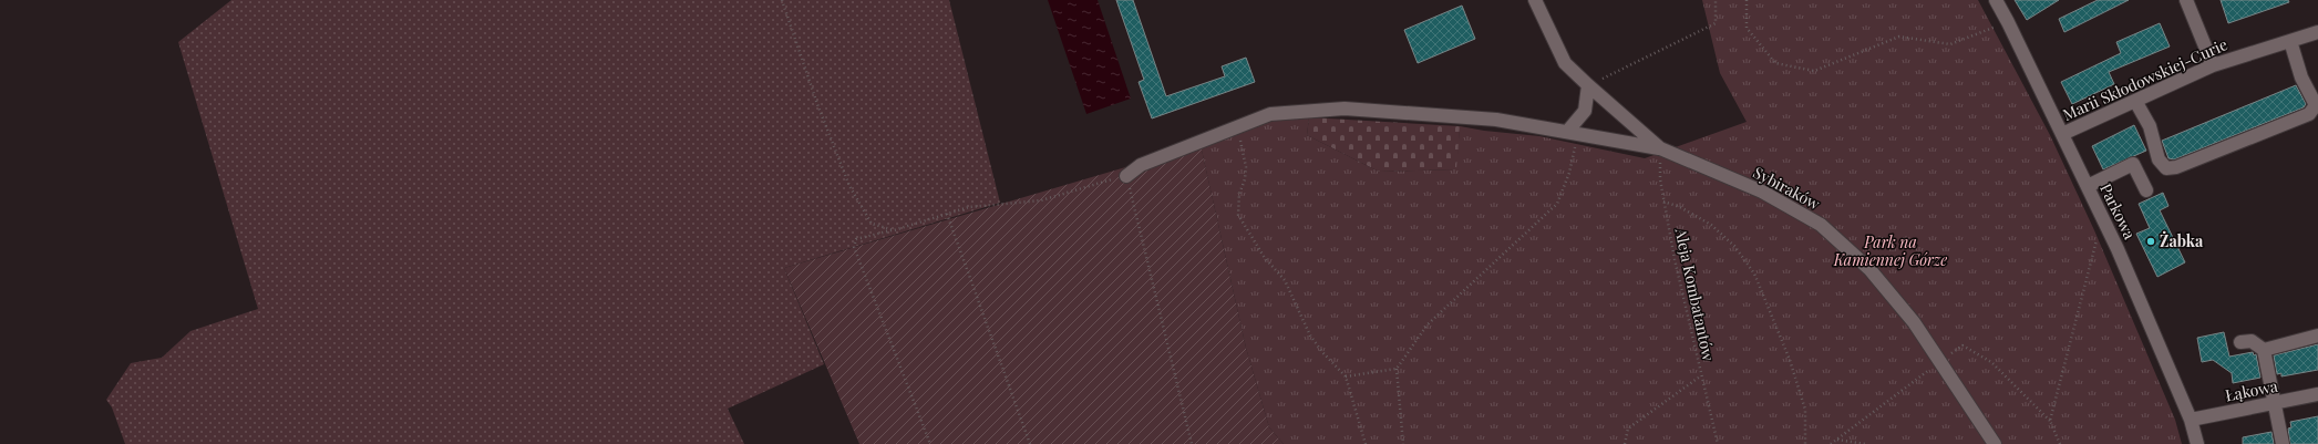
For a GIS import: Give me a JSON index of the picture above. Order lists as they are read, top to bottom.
{
  "streets": {
    "street": [
      "Marii Skłodowskiej-Curie",
      "Sybiraków",
      "Parkowa",
      "Łąkowa"
    ],
    "path": ["Aleja Kombatantów"]
  },
  "crossings": [
    ["Marii Skłodowskiej-Curie", "Parkowa"],
    ["Sybiraków", "Aleja Kombatantów"],
    ["Parkowa", "Łąkowa"]
  ],
  "parks": ["Park na Kamiennej Górze"],
  "places": ["Żabka"]
}
